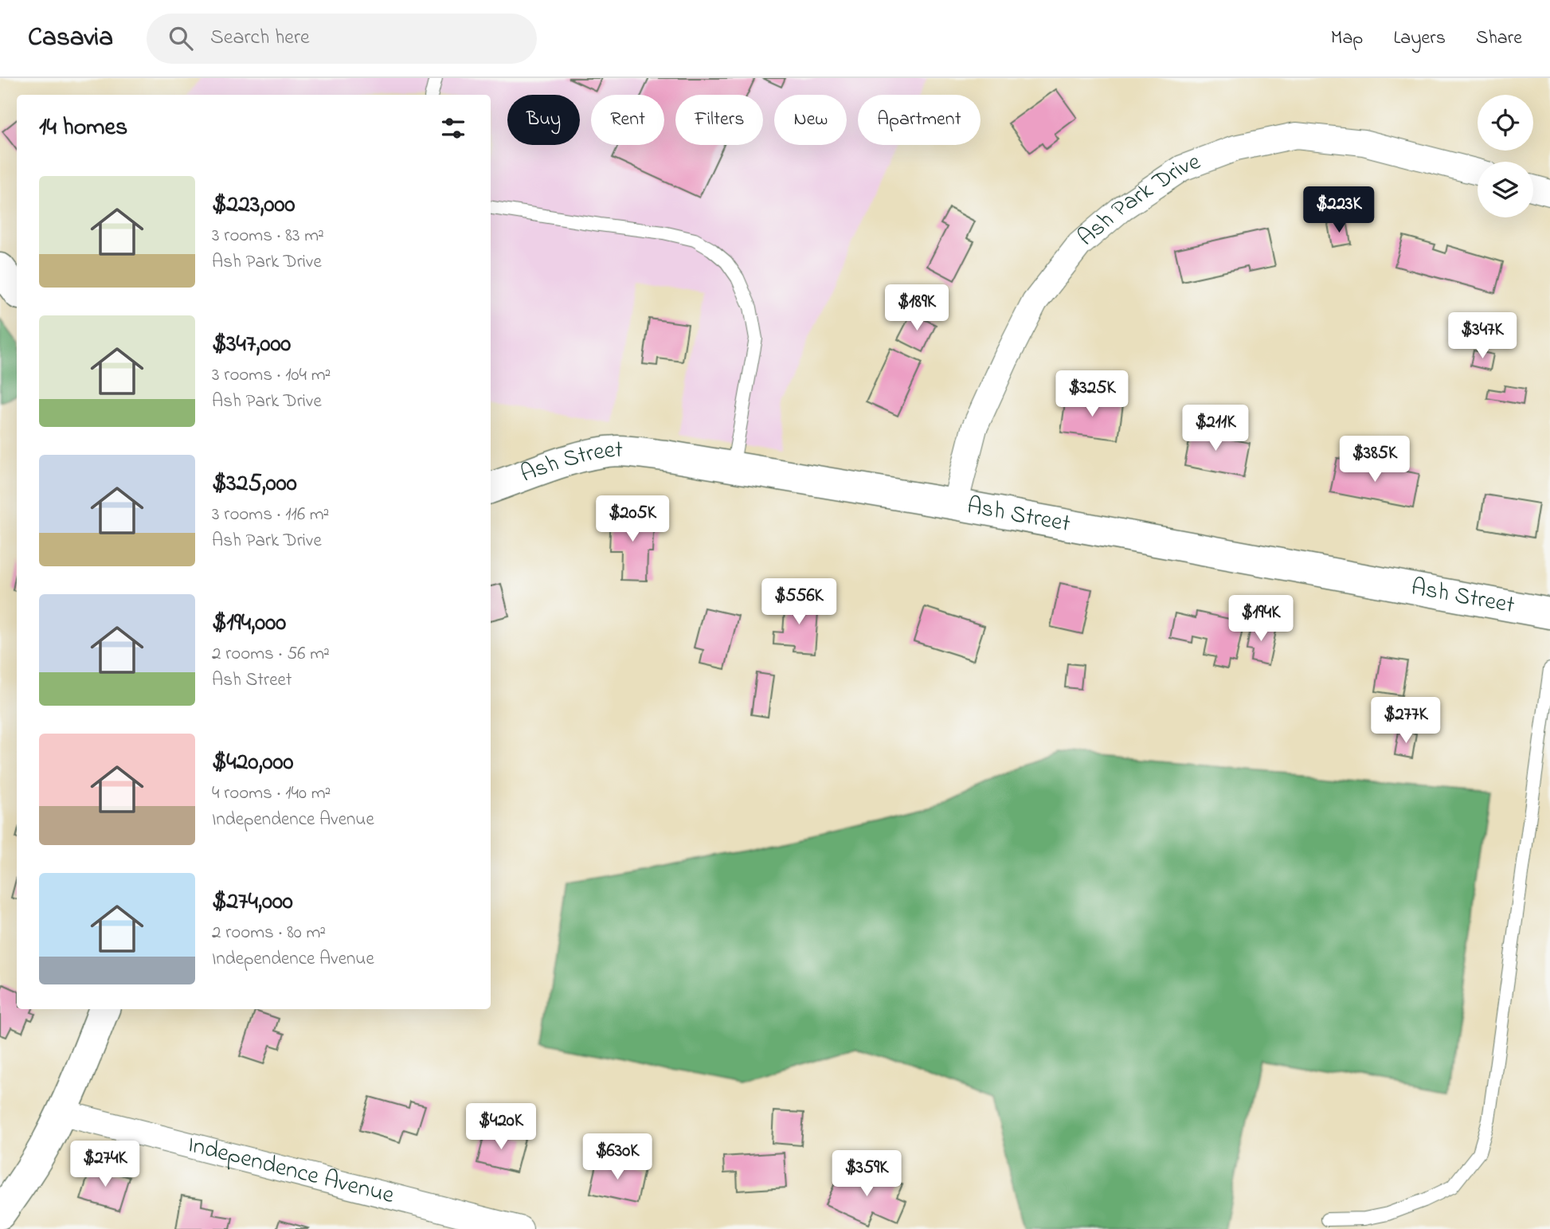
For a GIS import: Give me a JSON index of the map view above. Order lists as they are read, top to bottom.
{
  "streets": {
    "street": ["Ash Park Drive", "Ash Street", "Independence Avenue"]
  },
  "crossings": [
    ["Ash Park Drive", "Ash Street"]
  ],
  "page": {
    "header": "Casavia",
    "search": "Search here",
    "nav": ["Map", "Layers", "Share"],
    "chip": [
      "Buy",
      "Rent",
      "Filters",
      "New",
      "Apartment"
    ],
    "heading": "14 homes",
    "list": [
      {
        "name": "$223,000",
        "note": "3 rooms · 83 m² · Ash Park Drive"
      },
      {
        "name": "$347,000",
        "note": "3 rooms · 104 m² · Ash Park Drive"
      },
      {
        "name": "$325,000",
        "note": "3 rooms · 116 m² · Ash Park Drive"
      },
      {
        "name": "$194,000",
        "note": "2 rooms · 56 m² · Ash Street"
      },
      {
        "name": "$420,000",
        "note": "4 rooms · 140 m² · Independence Avenue"
      },
      {
        "name": "$274,000",
        "note": "2 rooms · 80 m² · Independence Avenue"
      }
    ],
    "price": [
      "$223K",
      "$189K",
      "$347K",
      "$325K",
      "$211K",
      "$385K",
      "$205K",
      "$556K",
      "$194K",
      "$277K",
      "$420K",
      "$630K",
      "$274K",
      "$359K"
    ]
  }
}
